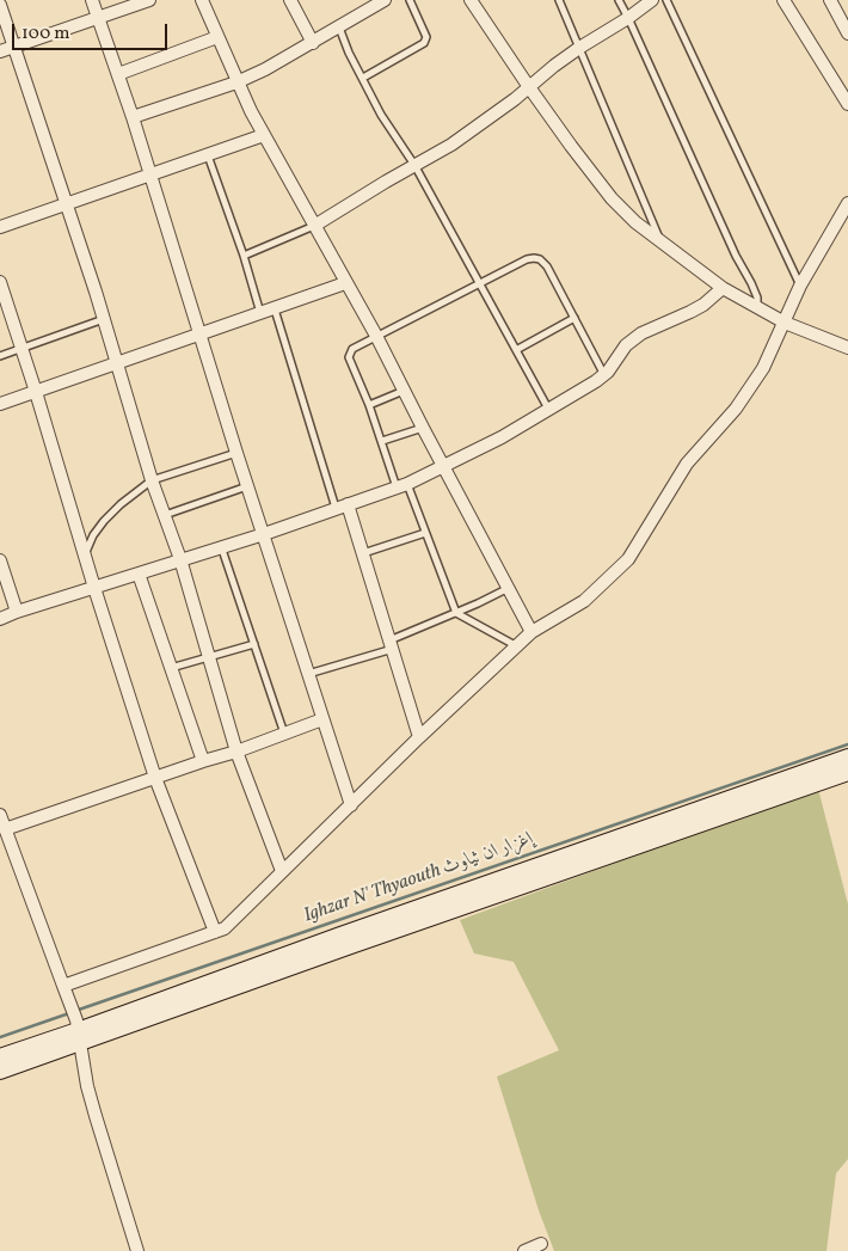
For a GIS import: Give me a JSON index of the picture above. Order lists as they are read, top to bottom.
{
  "water": ["Ighzar N' Thyaouth إغزار ان ثياوث"],
  "scale_bar": "100 m"
}
